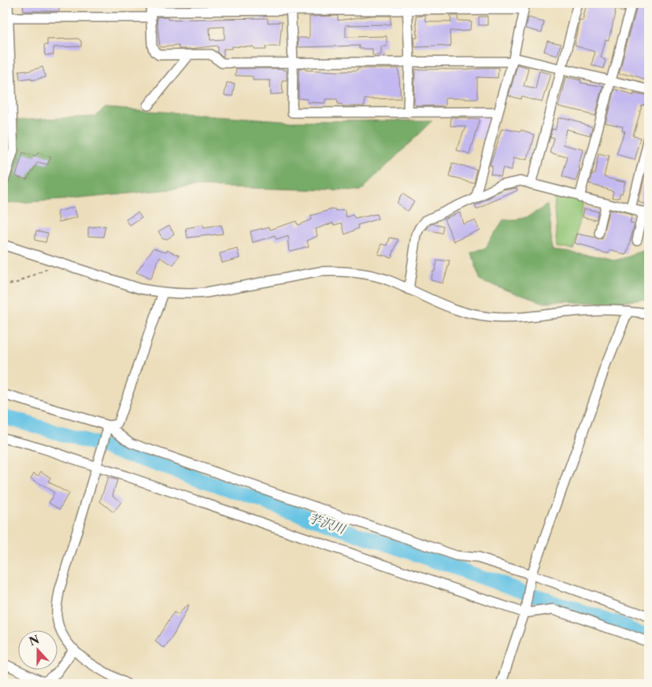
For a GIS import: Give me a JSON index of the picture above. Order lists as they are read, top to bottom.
{
  "water": ["芋沢川"],
  "north": "top"
}
